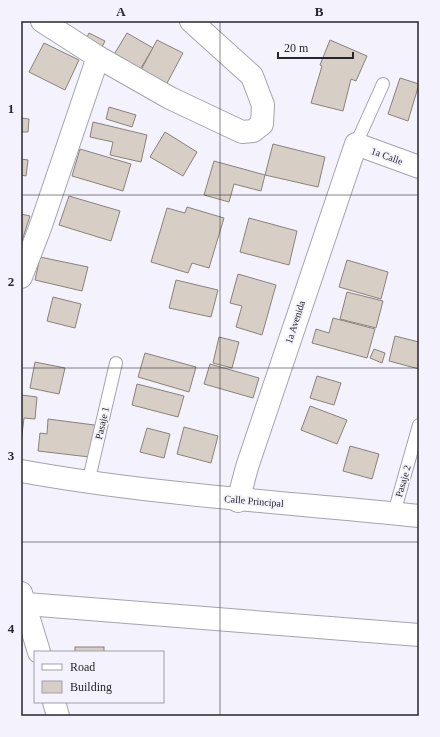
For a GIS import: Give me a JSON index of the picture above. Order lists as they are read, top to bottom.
{
  "streets": {
    "street": ["1a Calle", "1a Avenida", "Calle Principal"],
    "lane": ["Pasaje 1", "Pasaje 2"]
  },
  "crossings": [
    ["1a Calle", "1a Avenida"],
    ["1a Avenida", "Calle Principal"],
    ["Pasaje 1", "Calle Principal"],
    ["Pasaje 2", "Calle Principal"]
  ],
  "legend": ["Road", "Building"],
  "scale_bar": "20 m",
  "grid": {
    "columns": ["A", "B"],
    "rows": [
      "1",
      "2",
      "3",
      "4"
    ]
  }
}
